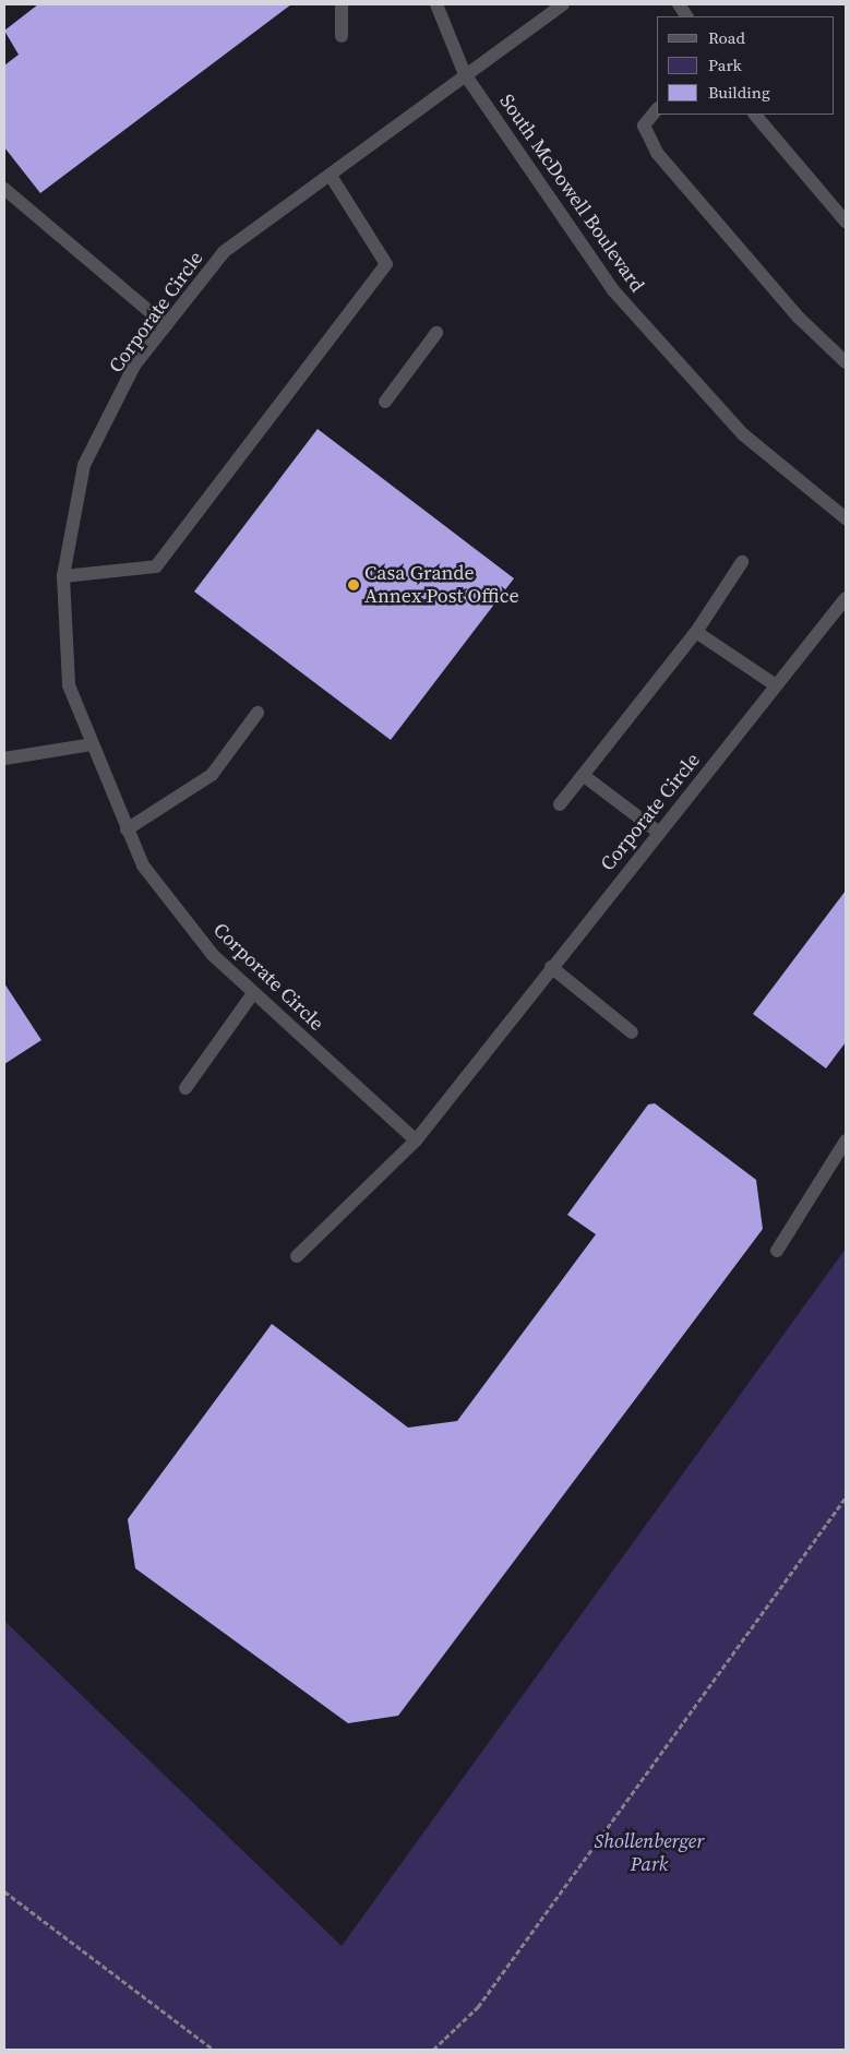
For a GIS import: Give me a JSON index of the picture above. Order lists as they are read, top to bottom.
{
  "streets": {
    "street": ["South McDowell Boulevard", "Corporate Circle"]
  },
  "crossings": [
    ["South McDowell Boulevard", "Corporate Circle"]
  ],
  "parks": ["Shollenberger Park"],
  "places": ["Casa Grande Annex Post Office"],
  "legend": ["Road", "Park", "Building"]
}
